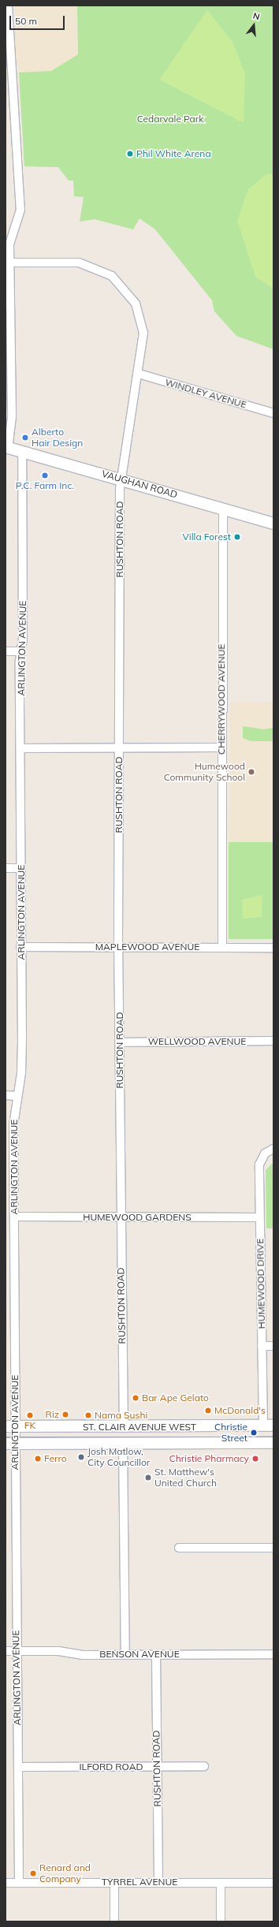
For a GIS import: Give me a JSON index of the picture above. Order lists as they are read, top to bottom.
{
  "streets": {
    "main road": ["VAUGHAN ROAD", "ST. CLAIR AVENUE WEST"],
    "street": [
      "WINDLEY AVENUE",
      "RUSHTON ROAD",
      "ARLINGTON AVENUE",
      "CHERRYWOOD AVENUE",
      "MAPLEWOOD AVENUE",
      "WELLWOOD AVENUE",
      "HUMEWOOD GARDENS",
      "HUMEWOOD DRIVE",
      "BENSON AVENUE",
      "ILFORD ROAD",
      "TYRREL AVENUE"
    ]
  },
  "crossings": [
    ["WINDLEY AVENUE", "RUSHTON ROAD"],
    ["VAUGHAN ROAD", "RUSHTON ROAD"],
    ["VAUGHAN ROAD", "ARLINGTON AVENUE"],
    ["VAUGHAN ROAD", "CHERRYWOOD AVENUE"],
    ["RUSHTON ROAD", "MAPLEWOOD AVENUE"],
    ["RUSHTON ROAD", "WELLWOOD AVENUE"],
    ["RUSHTON ROAD", "HUMEWOOD GARDENS"],
    ["RUSHTON ROAD", "ST. CLAIR AVENUE WEST"],
    ["RUSHTON ROAD", "BENSON AVENUE"],
    ["RUSHTON ROAD", "ILFORD ROAD"],
    ["RUSHTON ROAD", "TYRREL AVENUE"],
    ["ARLINGTON AVENUE", "MAPLEWOOD AVENUE"],
    ["ARLINGTON AVENUE", "HUMEWOOD GARDENS"],
    ["ARLINGTON AVENUE", "ST. CLAIR AVENUE WEST"],
    ["ARLINGTON AVENUE", "BENSON AVENUE"],
    ["ARLINGTON AVENUE", "ILFORD ROAD"],
    ["ARLINGTON AVENUE", "TYRREL AVENUE"],
    ["CHERRYWOOD AVENUE", "MAPLEWOOD AVENUE"],
    ["HUMEWOOD GARDENS", "HUMEWOOD DRIVE"],
    ["HUMEWOOD DRIVE", "ST. CLAIR AVENUE WEST"]
  ],
  "parks": ["Cedarvale Park"],
  "places": [
    "Phil White Arena",
    "Alberto Hair Design",
    "P.C. Farm Inc.",
    "Villa Forest",
    "Humewood Community School",
    "Bar Ape Gelato",
    "McDonald's",
    "Riz",
    "FK",
    "Nama Sushi",
    "Christie Street",
    "Josh Matlow, City Councillor",
    "Ferro",
    "Christie Pharmacy",
    "St. Matthew's United Church",
    "Renard and Company"
  ],
  "scale_bar": "50 m",
  "north": "top"
}
